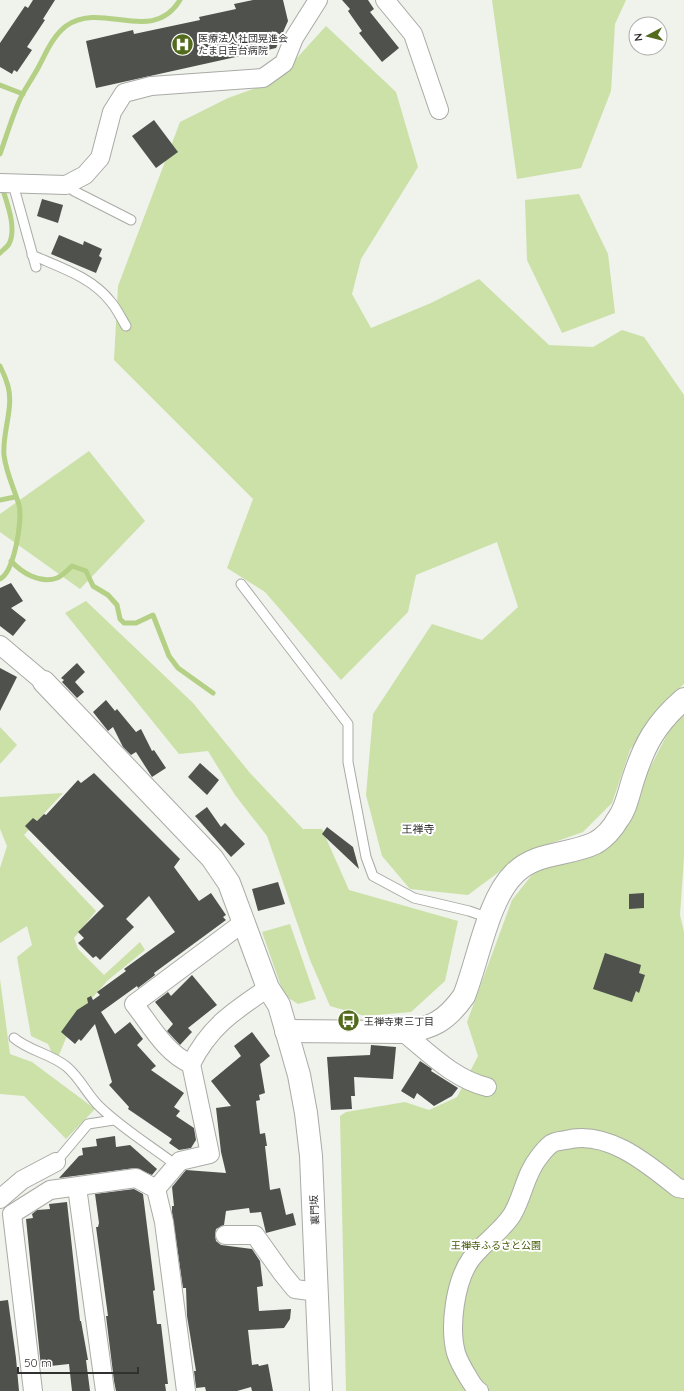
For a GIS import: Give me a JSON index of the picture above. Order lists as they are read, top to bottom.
{
  "streets": {
    "street": ["裏門坂"]
  },
  "districts": ["王禅寺"],
  "parks": ["王禅寺ふるさと公園"],
  "places": {
    "hospital": ["医療法人社団晃進会 たま日吉台病院"],
    "bus stop": ["王禅寺東三丁目"]
  },
  "scale_bar": "50 m",
  "north": "left"
}
